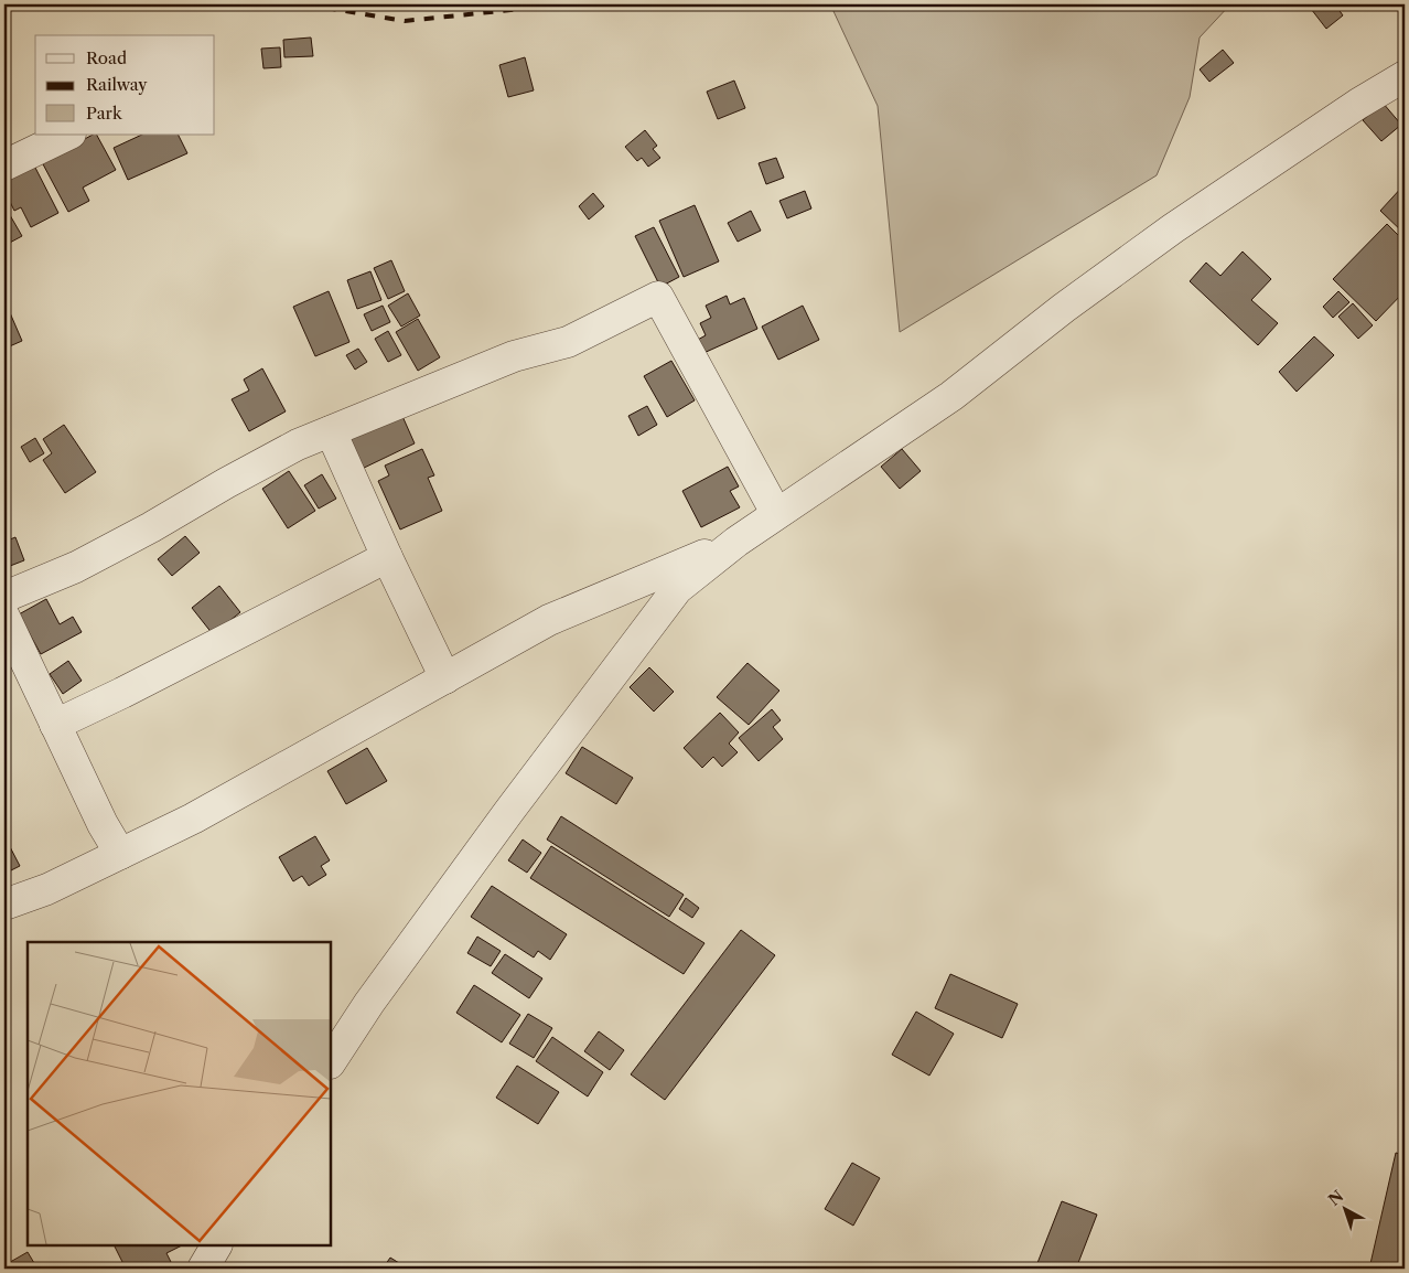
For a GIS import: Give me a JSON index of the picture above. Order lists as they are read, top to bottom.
{
  "legend": ["Road", "Railway", "Park"],
  "north": "top left"
}
